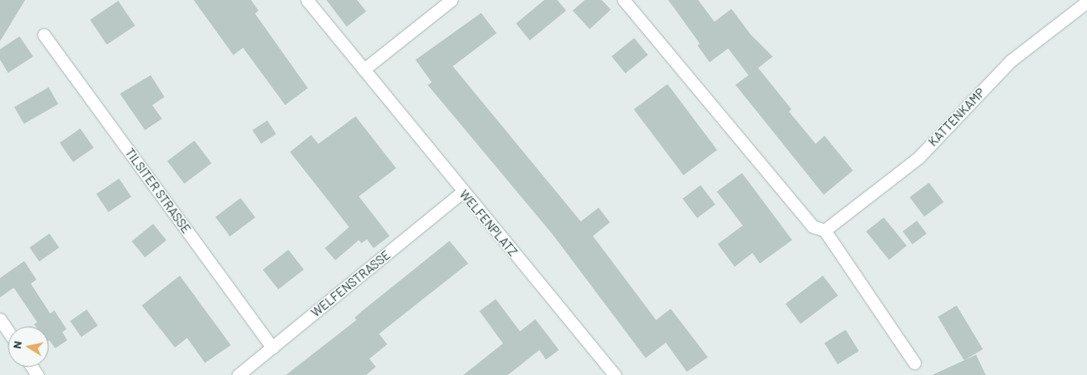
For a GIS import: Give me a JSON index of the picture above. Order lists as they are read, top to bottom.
{
  "streets": {
    "street": [
      "KATTENKAMP",
      "TILSITER STRASSE",
      "WELFENPLATZ",
      "WELFENSTRASSE"
    ]
  },
  "crossings": [
    ["TILSITER STRASSE", "WELFENSTRASSE"],
    ["WELFENPLATZ", "WELFENSTRASSE"]
  ],
  "north": "left"
}
